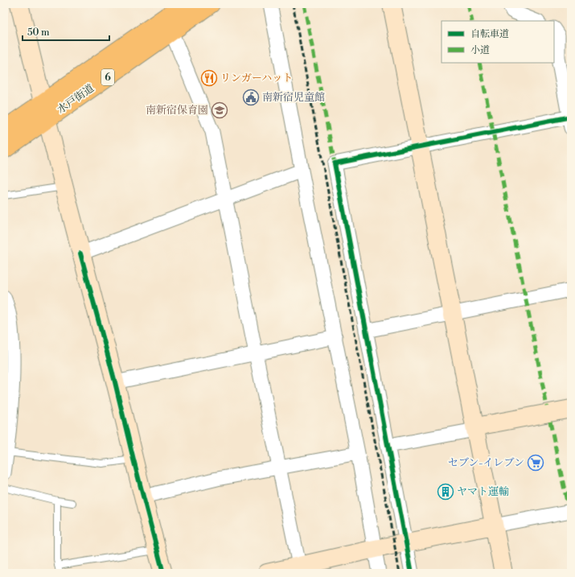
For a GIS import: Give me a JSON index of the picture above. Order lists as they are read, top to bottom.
{
  "streets": {
    "highway": ["6", "水戸街道"]
  },
  "places": {
    "restaurant": ["リンガーハット"],
    "public building": ["南新宿児童館"],
    "school or university": ["南新宿保育園"],
    "supermarket": ["セブン-イレブン"],
    "building": ["ヤマト運輸"]
  },
  "legend": ["自転車道", "小道"],
  "scale_bar": "50 m"
}
